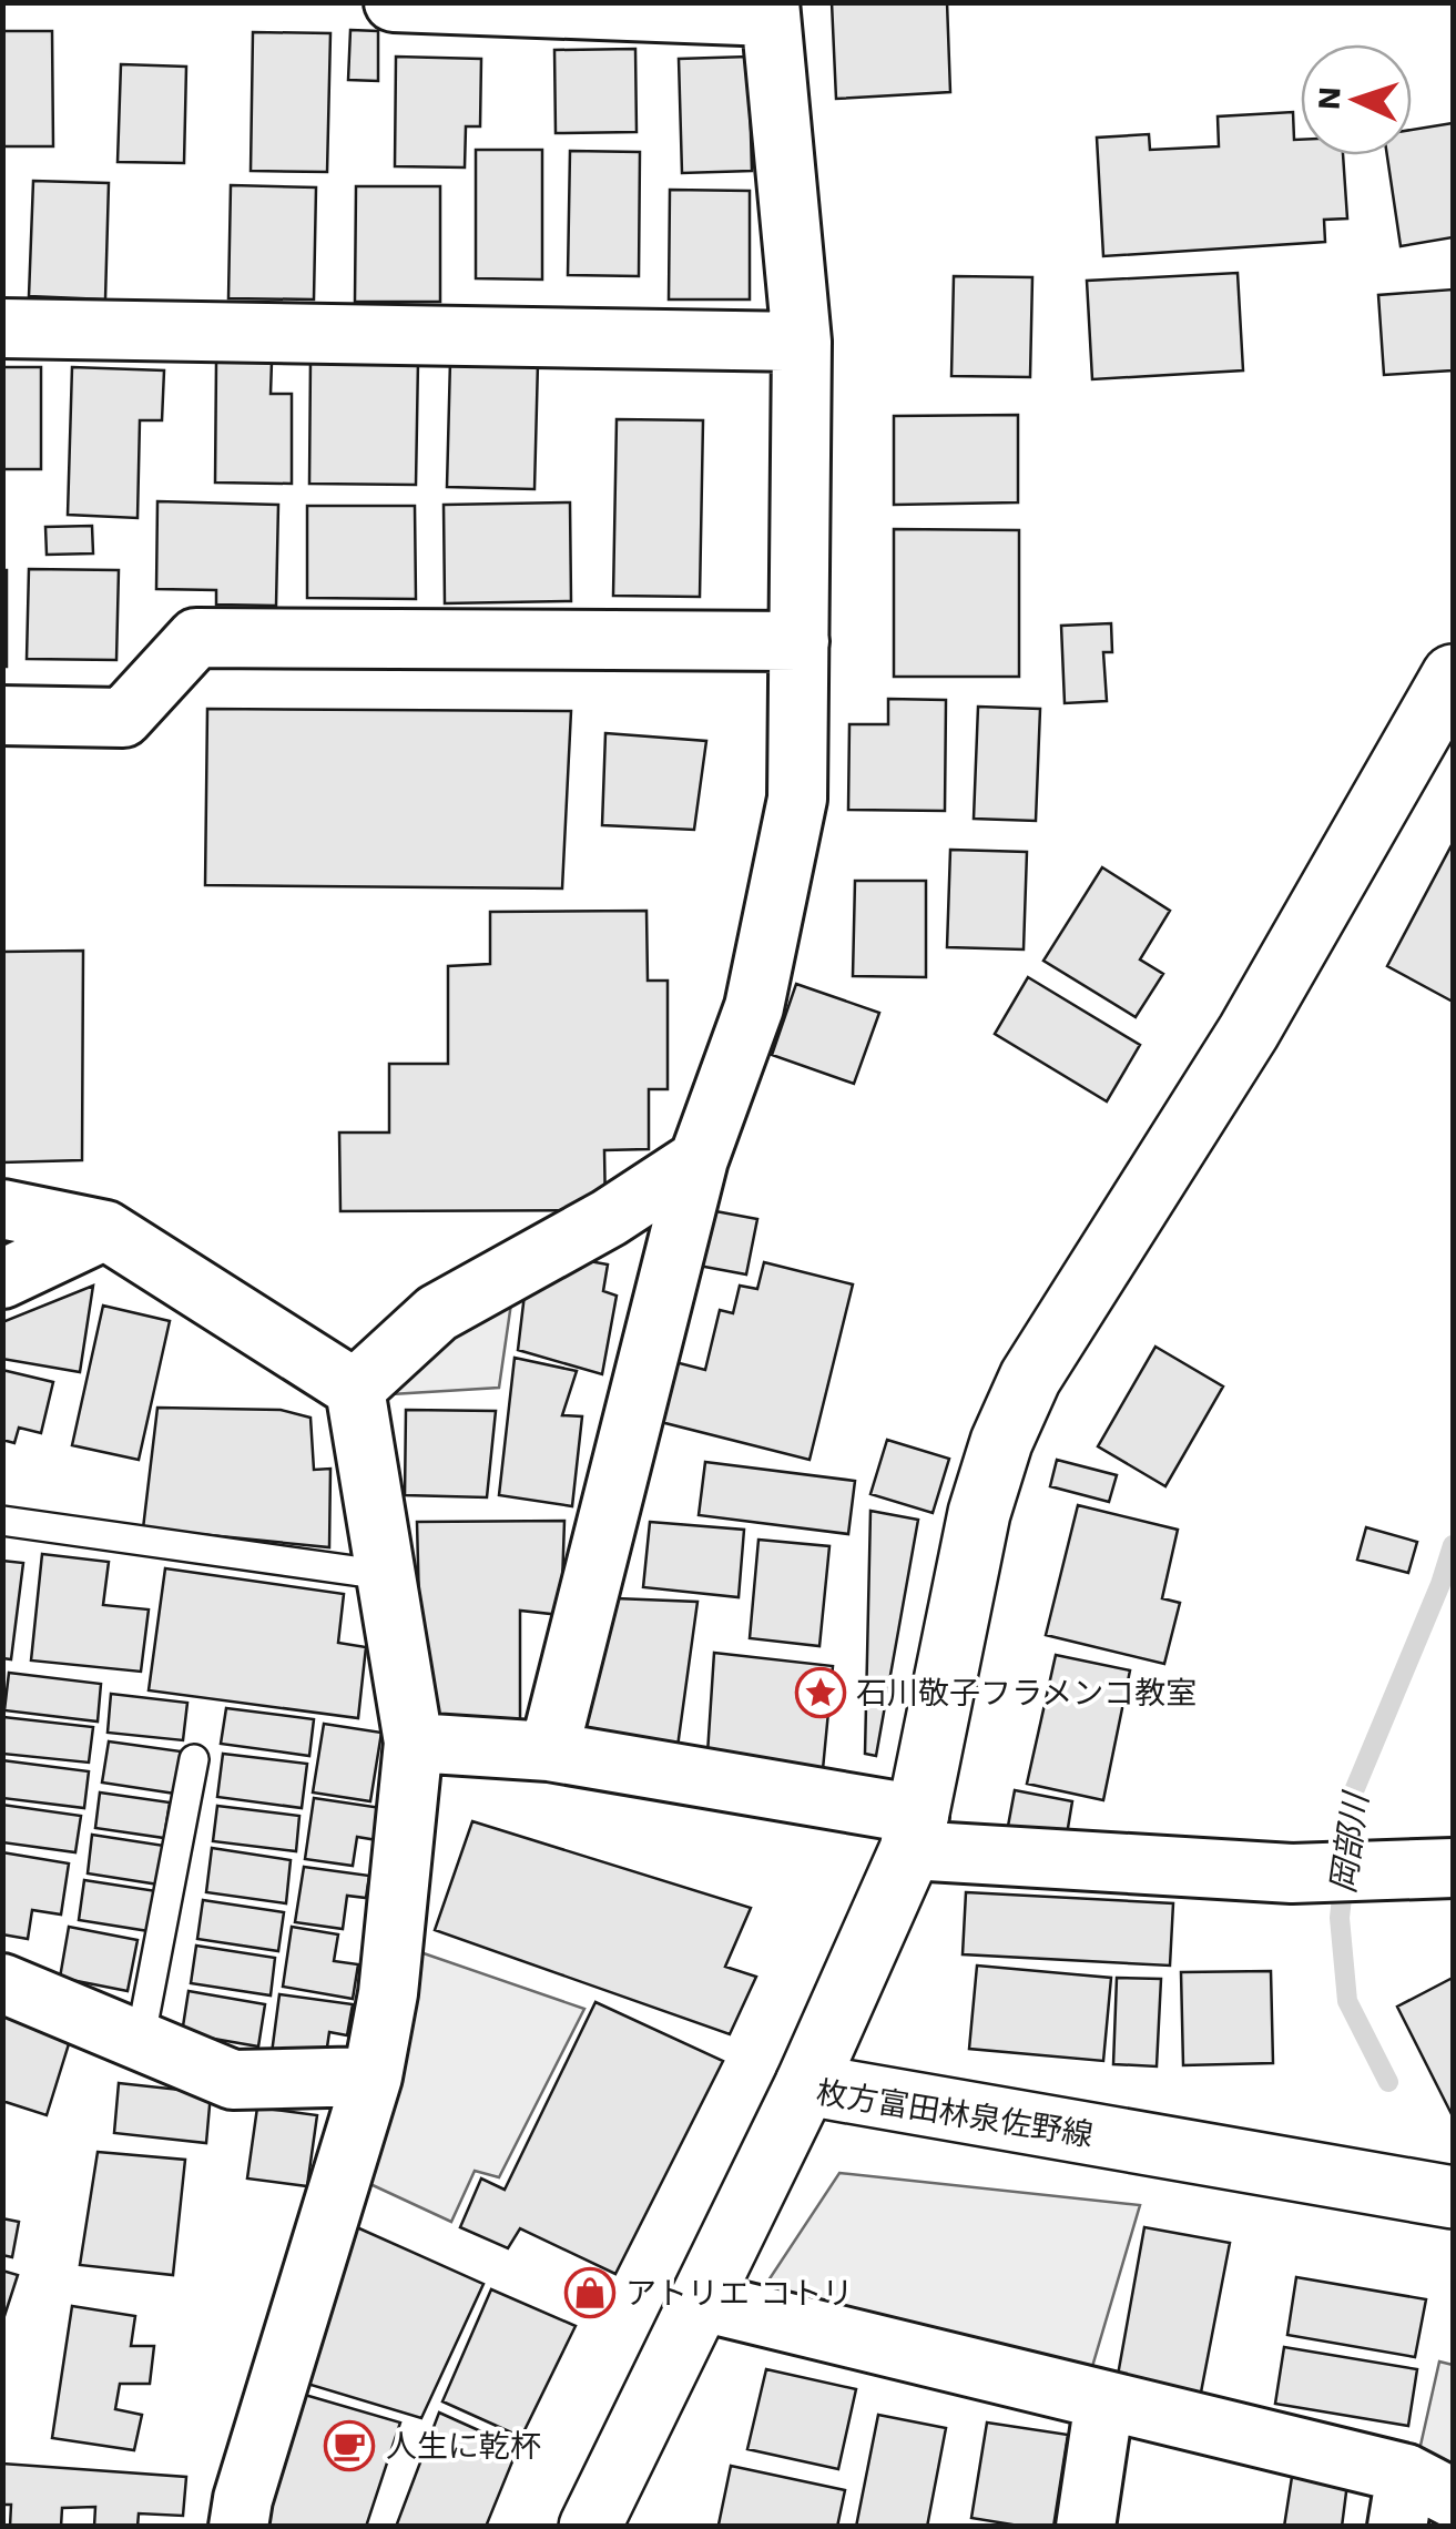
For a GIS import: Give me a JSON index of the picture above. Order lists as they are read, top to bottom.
{
  "streets": {
    "street": ["枚方富田林泉佐野線"]
  },
  "water": ["岡部川"],
  "places": {
    "place": ["石川敬子フラメンコ教室"],
    "shop": ["アトリエ コトリ"],
    "cafe": ["人生に乾杯"]
  },
  "north": "left"
}
